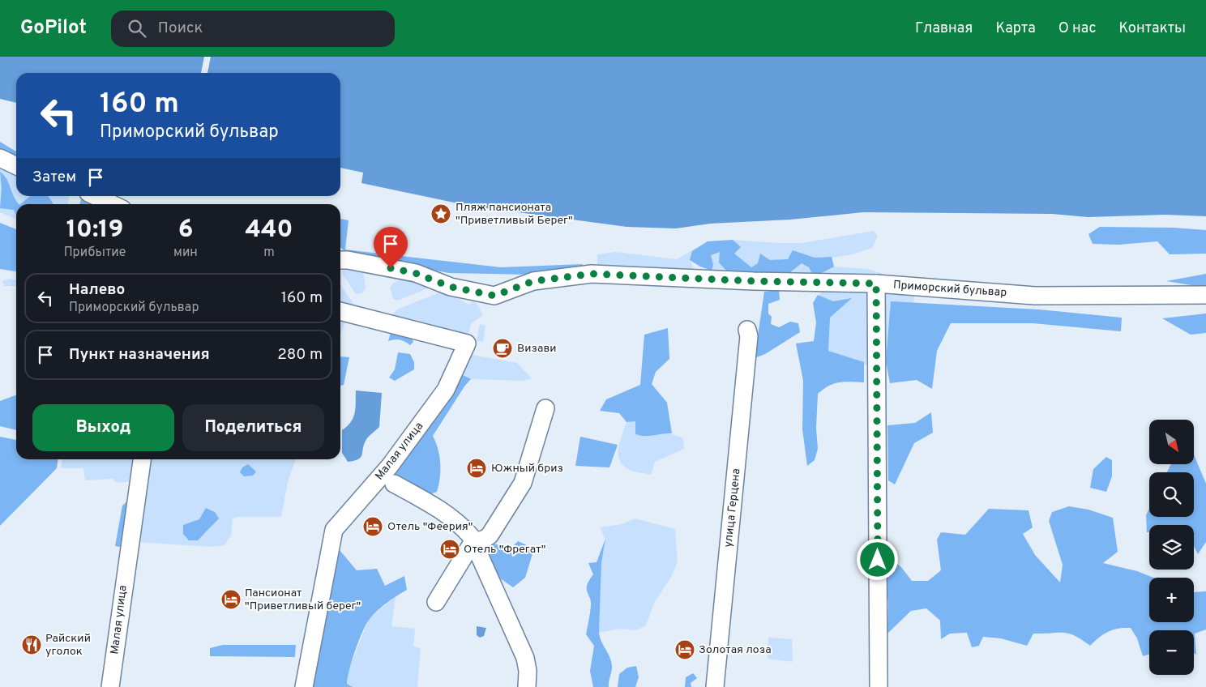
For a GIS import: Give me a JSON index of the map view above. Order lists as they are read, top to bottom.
{
  "streets": {
    "street": ["Приморский бульвар", "Малая улица", "улица Герцена"]
  },
  "places": {
    "place": ["Пляж пансионата \"Приветливый Берег\""],
    "cafe": ["Визави"],
    "hotel": [
      "Южный бриз",
      "Отель \"Феерия\"",
      "Отель \"Фрегат\"",
      "Пансионат \"Приветливый берег\"",
      "Золотая лоза"
    ],
    "restaurant": ["Райский уголок"]
  },
  "north": "bottom right",
  "page": {
    "header": "GoPilot",
    "search": "Поиск",
    "nav": [
      "Главная",
      "Карта",
      "О нас",
      "Контакты"
    ],
    "turn": ["160 m", "Приморский бульвар"],
    "then": "Затем",
    "eta": [
      "10:19",
      "Прибытие",
      "6",
      "мин",
      "440",
      "m"
    ],
    "list": [
      {
        "name": "Налево",
        "note": "Приморский бульвар",
        "value": "160 m"
      },
      {
        "name": "Пункт назначения",
        "value": "280 m"
      }
    ],
    "buttons": ["Выход", "Поделиться"],
    "map_buttons": ["+", "−"]
  }
}
